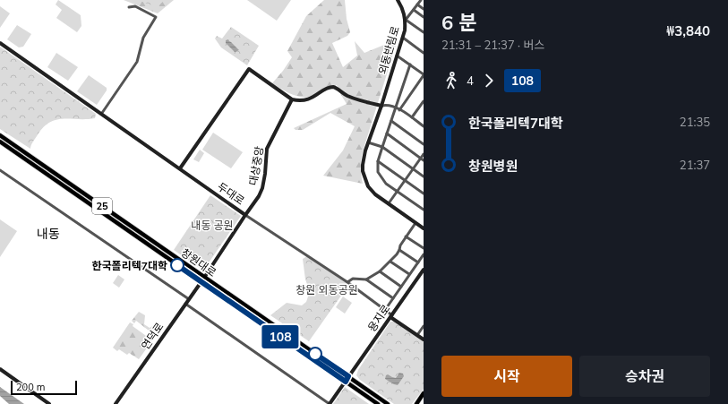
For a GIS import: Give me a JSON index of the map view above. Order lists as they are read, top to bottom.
{
  "streets": {
    "main road": ["25", "창원대로"],
    "street": [
      "외동반림로",
      "대상중앙",
      "두대로",
      "용지로",
      "연덕로"
    ]
  },
  "crossings": [
    ["대상중앙", "두대로"],
    ["두대로", "창원대로"],
    ["두대로", "연덕로"],
    ["창원대로", "용지로"],
    ["창원대로", "연덕로"]
  ],
  "districts": ["내동"],
  "parks": ["내동 공원", "창원 외동공원"],
  "places": ["한국폴리텍7대학"],
  "lines": ["bus line 108"],
  "scale_bar": "200 m",
  "page": {
    "on_map": "108",
    "heading": ["6 분", "21:31 – 21:37 · 버스", "₩3,840"],
    "legs": ["4", "108"],
    "list": [
      {
        "name": "한국폴리텍7대학",
        "value": "21:35"
      },
      {
        "name": "창원병원",
        "value": "21:37"
      }
    ],
    "buttons": ["시작", "승차권"],
    "scale": "200 m"
  }
}
